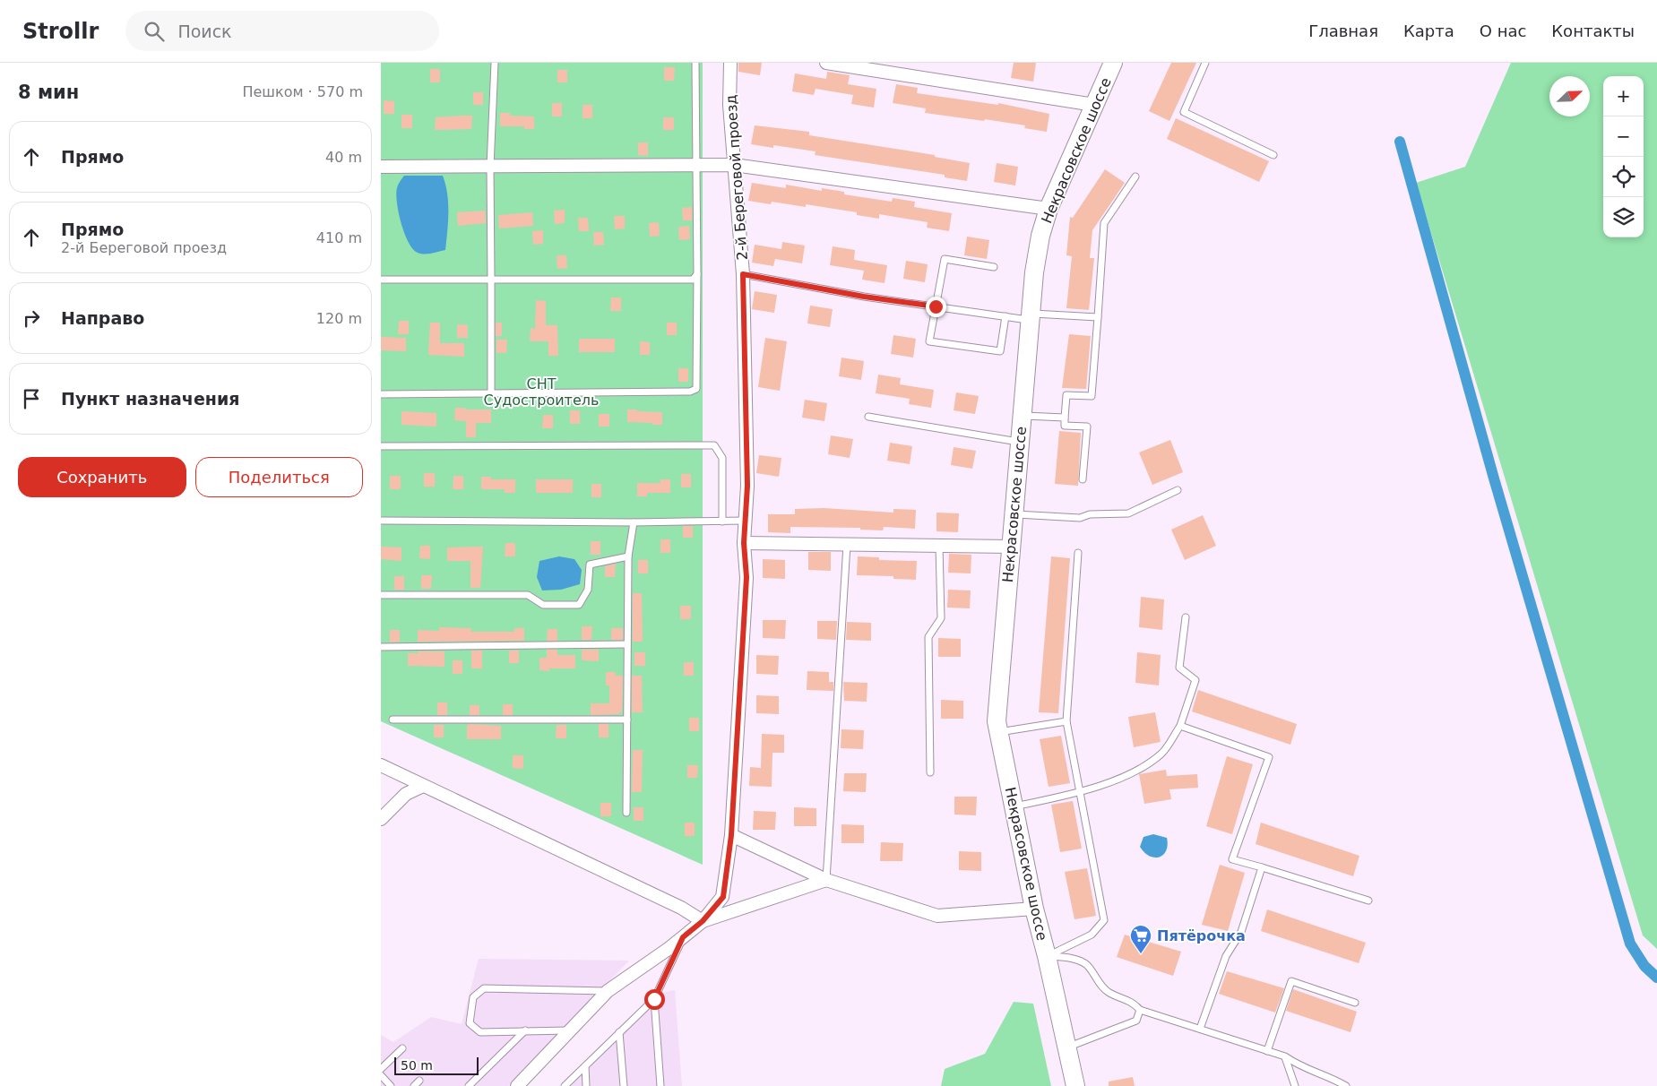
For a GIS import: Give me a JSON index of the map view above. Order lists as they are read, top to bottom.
{
  "streets": {
    "main road": ["Некрасовское шоссе"],
    "street": ["2-й Береговой проезд"]
  },
  "parks": ["СНТ Судостроитель"],
  "places": {
    "supermarket": ["Пятёрочка"]
  },
  "scale_bar": "50 m",
  "north": "top right",
  "page": {
    "header": "Strollr",
    "search": "Поиск",
    "nav": [
      "Главная",
      "Карта",
      "О нас",
      "Контакты"
    ],
    "heading": ["8 мин", "Пешком · 570 m"],
    "map_buttons": ["+", "−"],
    "list": [
      ["Прямо", "40 m"],
      ["Прямо", "2-й Береговой проезд", "410 m"],
      ["Направо", "120 m"],
      "Пункт назначения"
    ],
    "buttons": ["Сохранить", "Поделиться"],
    "scale": "50 m"
  }
}
